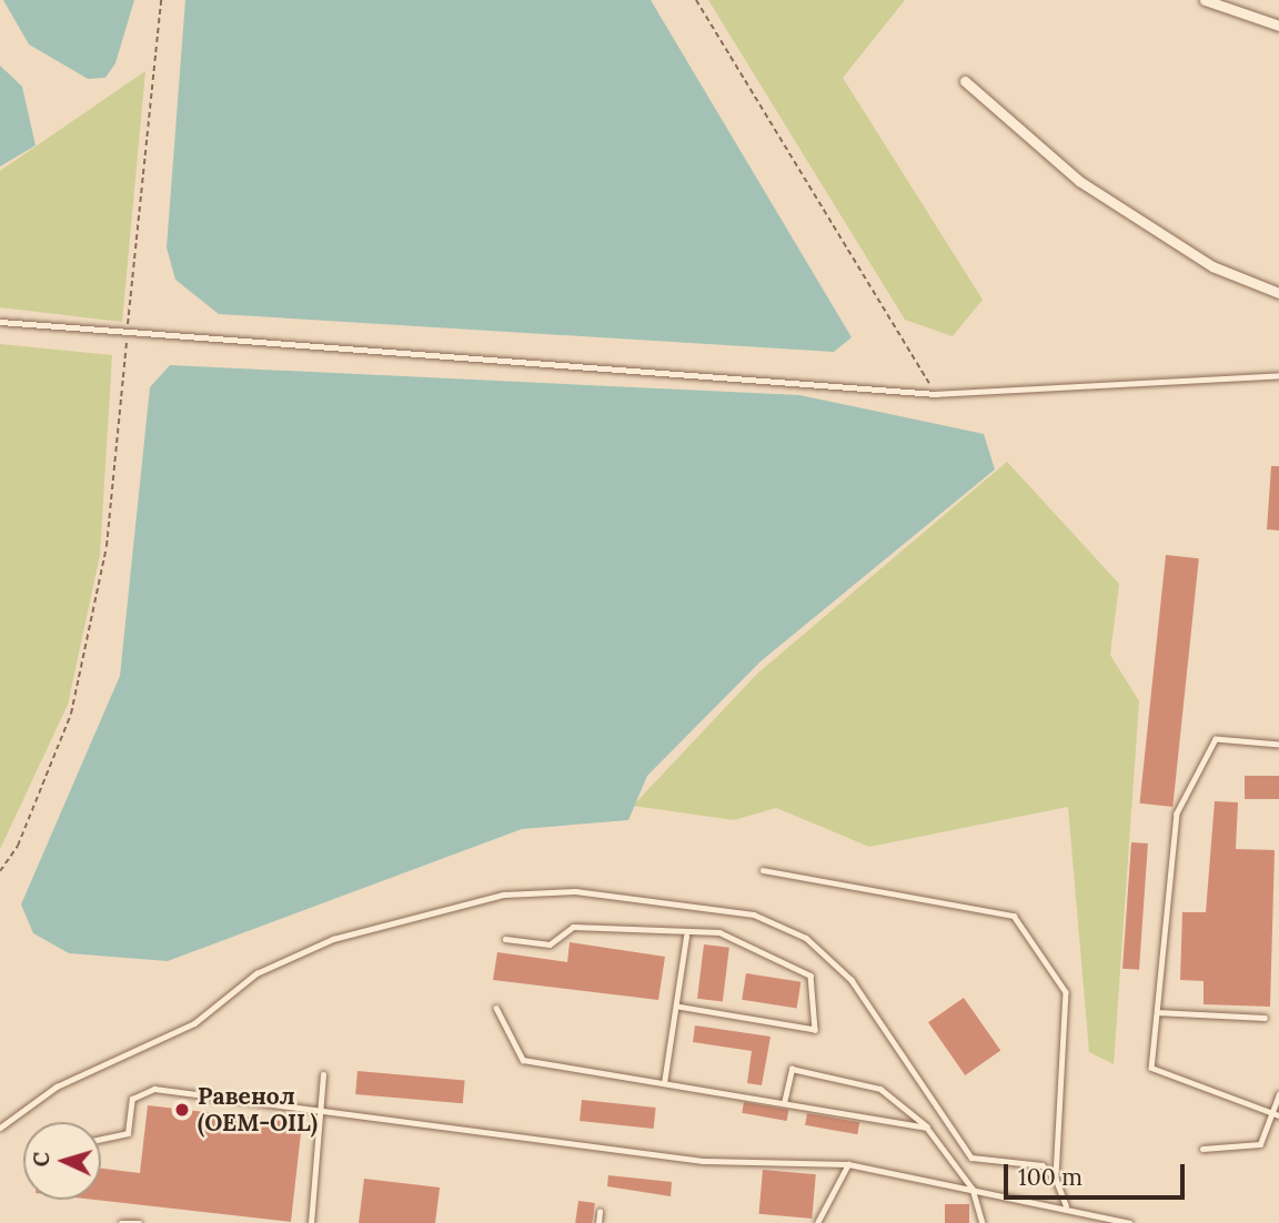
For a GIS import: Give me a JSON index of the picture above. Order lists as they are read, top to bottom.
{
  "places": ["Равенол (OEM-OIL)"],
  "scale_bar": "100 m",
  "north": "left"
}
